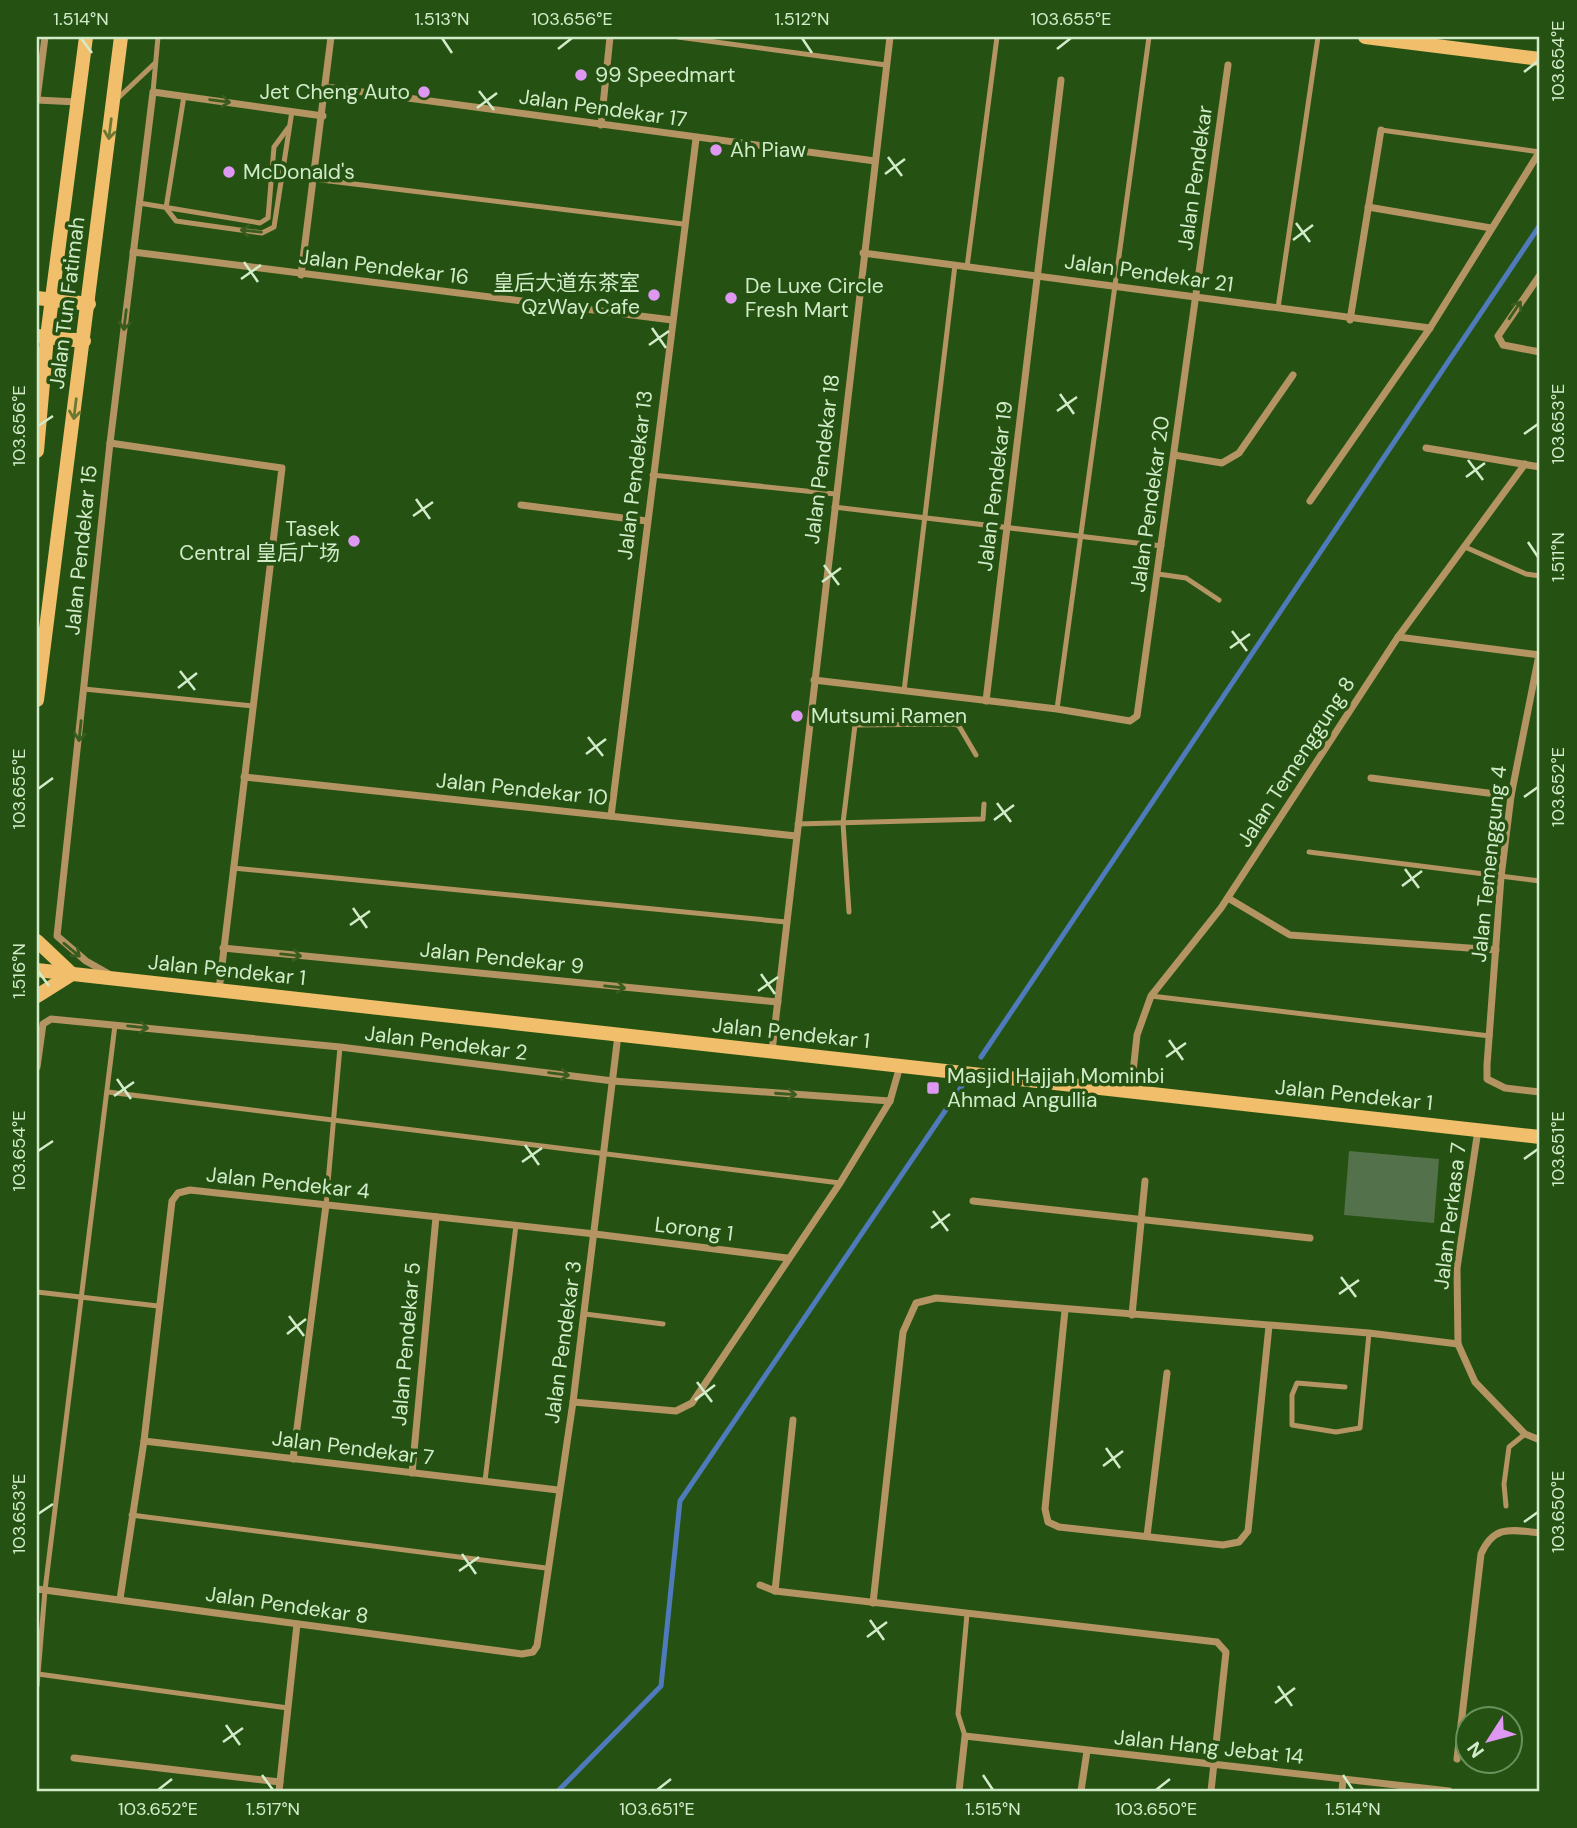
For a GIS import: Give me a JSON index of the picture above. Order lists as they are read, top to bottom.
{
  "streets": {
    "street": [
      "Jalan Pendekar 17",
      "Jalan Pendekar",
      "Jalan Pendekar 16",
      "Jalan Pendekar 21",
      "Jalan Tun Fatimah",
      "Jalan Pendekar 18",
      "Jalan Pendekar 13",
      "Jalan Pendekar 19",
      "Jalan Pendekar 20",
      "Jalan Pendekar 15",
      "Jalan Temenggung 8",
      "Jalan Pendekar 10",
      "Jalan Temenggung 4",
      "Jalan Pendekar 9",
      "Jalan Pendekar 1",
      "Jalan Pendekar 2",
      "Jalan Pendekar 4",
      "Jalan Perkasa 7",
      "Lorong 1",
      "Jalan Pendekar 3",
      "Jalan Pendekar 5",
      "Jalan Pendekar 7",
      "Jalan Pendekar 8",
      "Jalan Hang Jebat 14"
    ]
  },
  "crossings": [
    ["Jalan Pendekar 17", "Jalan Pendekar 18"],
    ["Jalan Pendekar 17", "Jalan Pendekar 13"],
    ["Jalan Pendekar", "Jalan Pendekar 21"],
    ["Jalan Pendekar", "Jalan Pendekar 20"],
    ["Jalan Pendekar 16", "Jalan Pendekar 13"],
    ["Jalan Pendekar 16", "Jalan Pendekar 15"],
    ["Jalan Pendekar 21", "Jalan Pendekar 18"],
    ["Jalan Pendekar 21", "Jalan Pendekar 19"],
    ["Jalan Pendekar 21", "Jalan Pendekar 20"],
    ["Jalan Pendekar 18", "Jalan Pendekar 10"],
    ["Jalan Pendekar 18", "Jalan Pendekar 9"],
    ["Jalan Pendekar 18", "Jalan Pendekar 1"],
    ["Jalan Pendekar 13", "Jalan Pendekar 10"],
    ["Jalan Pendekar 15", "Jalan Pendekar 1"],
    ["Jalan Temenggung 8", "Jalan Pendekar 1"],
    ["Jalan Pendekar 1", "Jalan Perkasa 7"],
    ["Jalan Pendekar 1", "Jalan Pendekar 3"],
    ["Jalan Pendekar 2", "Jalan Pendekar 3"],
    ["Jalan Pendekar 4", "Lorong 1"],
    ["Jalan Pendekar 4", "Jalan Pendekar 3"],
    ["Jalan Pendekar 4", "Jalan Pendekar 5"],
    ["Jalan Pendekar 4", "Jalan Pendekar 7"],
    ["Jalan Pendekar 4", "Jalan Pendekar 8"],
    ["Lorong 1", "Jalan Pendekar 3"],
    ["Jalan Pendekar 3", "Jalan Pendekar 7"],
    ["Jalan Pendekar 3", "Jalan Pendekar 8"],
    ["Jalan Pendekar 5", "Jalan Pendekar 7"]
  ],
  "one_way": ["Jalan Pendekar 15", "Jalan Pendekar 9", "Jalan Pendekar 2"],
  "places": {
    "other": [
      "99 Speedmart",
      "Jet Cheng Auto",
      "Ah Piaw",
      "McDonald's",
      "皇后大道东茶室 QzWay Cafe",
      "De Luxe Circle Fresh Mart",
      "Tasek Central 皇后广场",
      "Mutsumi Ramen"
    ],
    "transit": ["Masjid Hajjah Mominbi Ahmad Angullia"]
  },
  "north": "bottom left",
  "coordinates": [
    "1.514°N",
    "1.513°N",
    "103.656°E",
    "1.512°N",
    "103.655°E",
    "103.654°E",
    "103.653°E",
    "1.511°N",
    "103.652°E",
    "1.516°N",
    "103.651°E",
    "103.650°E",
    "1.517°N",
    "1.515°N"
  ]
}
